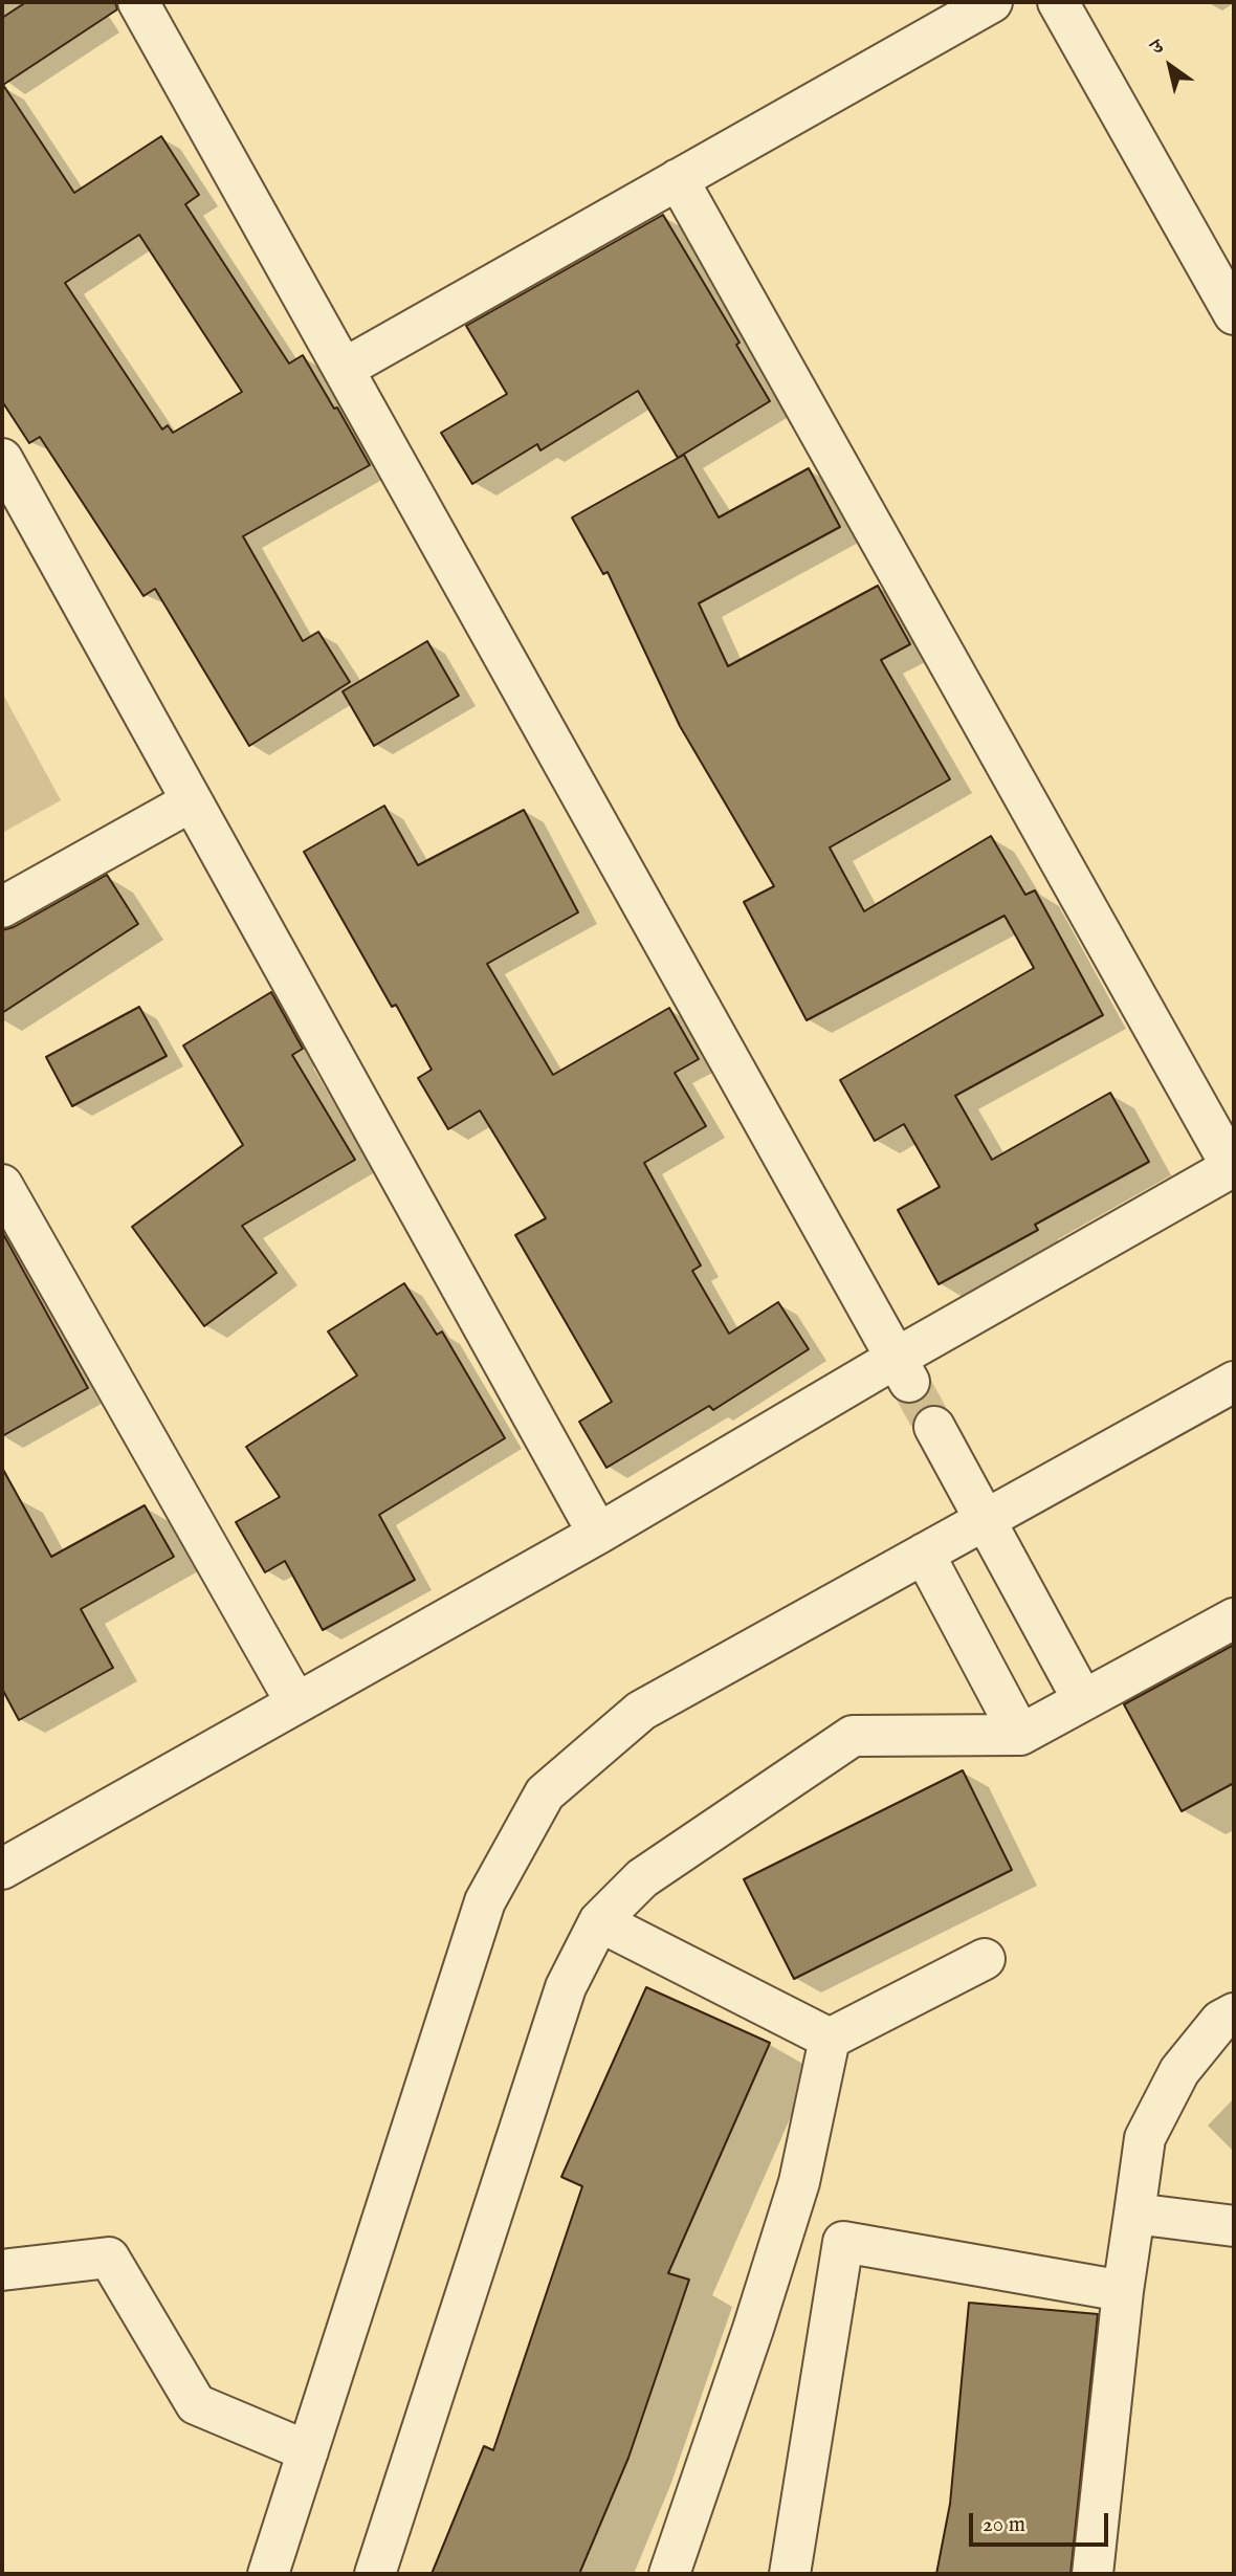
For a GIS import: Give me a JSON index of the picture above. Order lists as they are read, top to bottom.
{
  "scale_bar": "20 m",
  "north": "top left"
}
